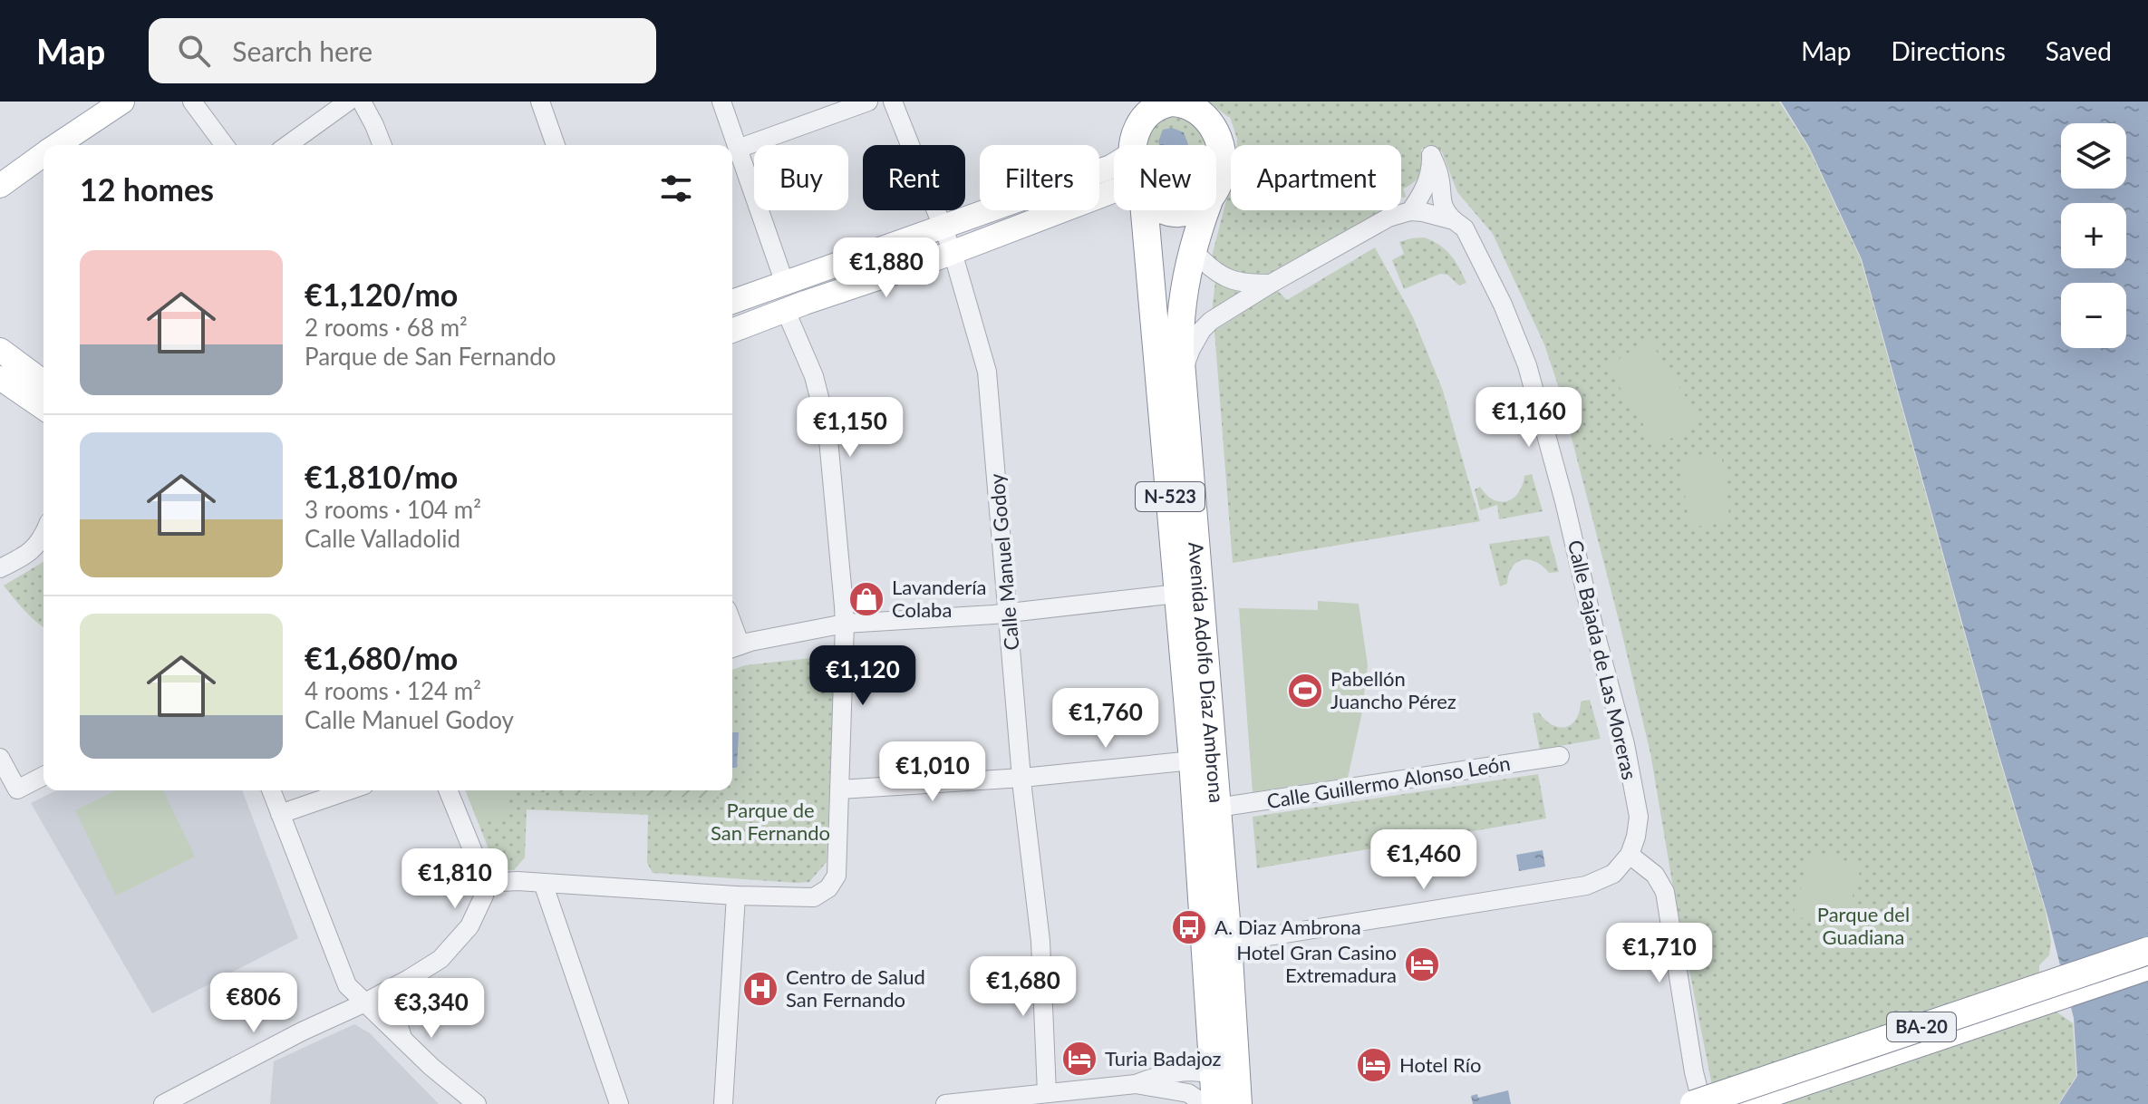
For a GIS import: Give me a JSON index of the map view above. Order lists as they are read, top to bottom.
{
  "streets": {
    "highway": ["N-523", "Avenida Adolfo Díaz Ambrona", "BA-20"],
    "street": ["Calle Manuel Godoy", "Calle Bajada de Las Moreras", "Calle Guillermo Alonso León"]
  },
  "crossings": [
    ["Avenida Adolfo Díaz Ambrona", "Calle Guillermo Alonso León"]
  ],
  "parks": ["Parque de San Fernando", "Parque del Guadiana"],
  "places": {
    "shop": ["Lavandería Colaba"],
    "sports": ["Pabellón Juancho Pérez"],
    "bus stop": ["A. Diaz Ambrona"],
    "hotel": ["Hotel Gran Casino Extremadura", "Turia Badajoz", "Hotel Río"],
    "hospital": ["Centro de Salud San Fernando"]
  },
  "page": {
    "header": "Map",
    "search": "Search here",
    "nav": ["Map", "Directions", "Saved"],
    "map_buttons": ["+", "−"],
    "chip": [
      "Buy",
      "Rent",
      "Filters",
      "New",
      "Apartment"
    ],
    "heading": "12 homes",
    "list": [
      {
        "name": "€1,120/mo",
        "note": "2 rooms · 68 m² · Parque de San Fernando"
      },
      {
        "name": "€1,810/mo",
        "note": "3 rooms · 104 m² · Calle Valladolid"
      },
      {
        "name": "€1,680/mo",
        "note": "4 rooms · 124 m² · Calle Manuel Godoy"
      }
    ],
    "price": [
      "€1,880",
      "€1,160",
      "€1,150",
      "€1,120",
      "€1,760",
      "€1,010",
      "€1,460",
      "€1,810",
      "€1,710",
      "€1,680",
      "€806",
      "€3,340"
    ]
  }
}
